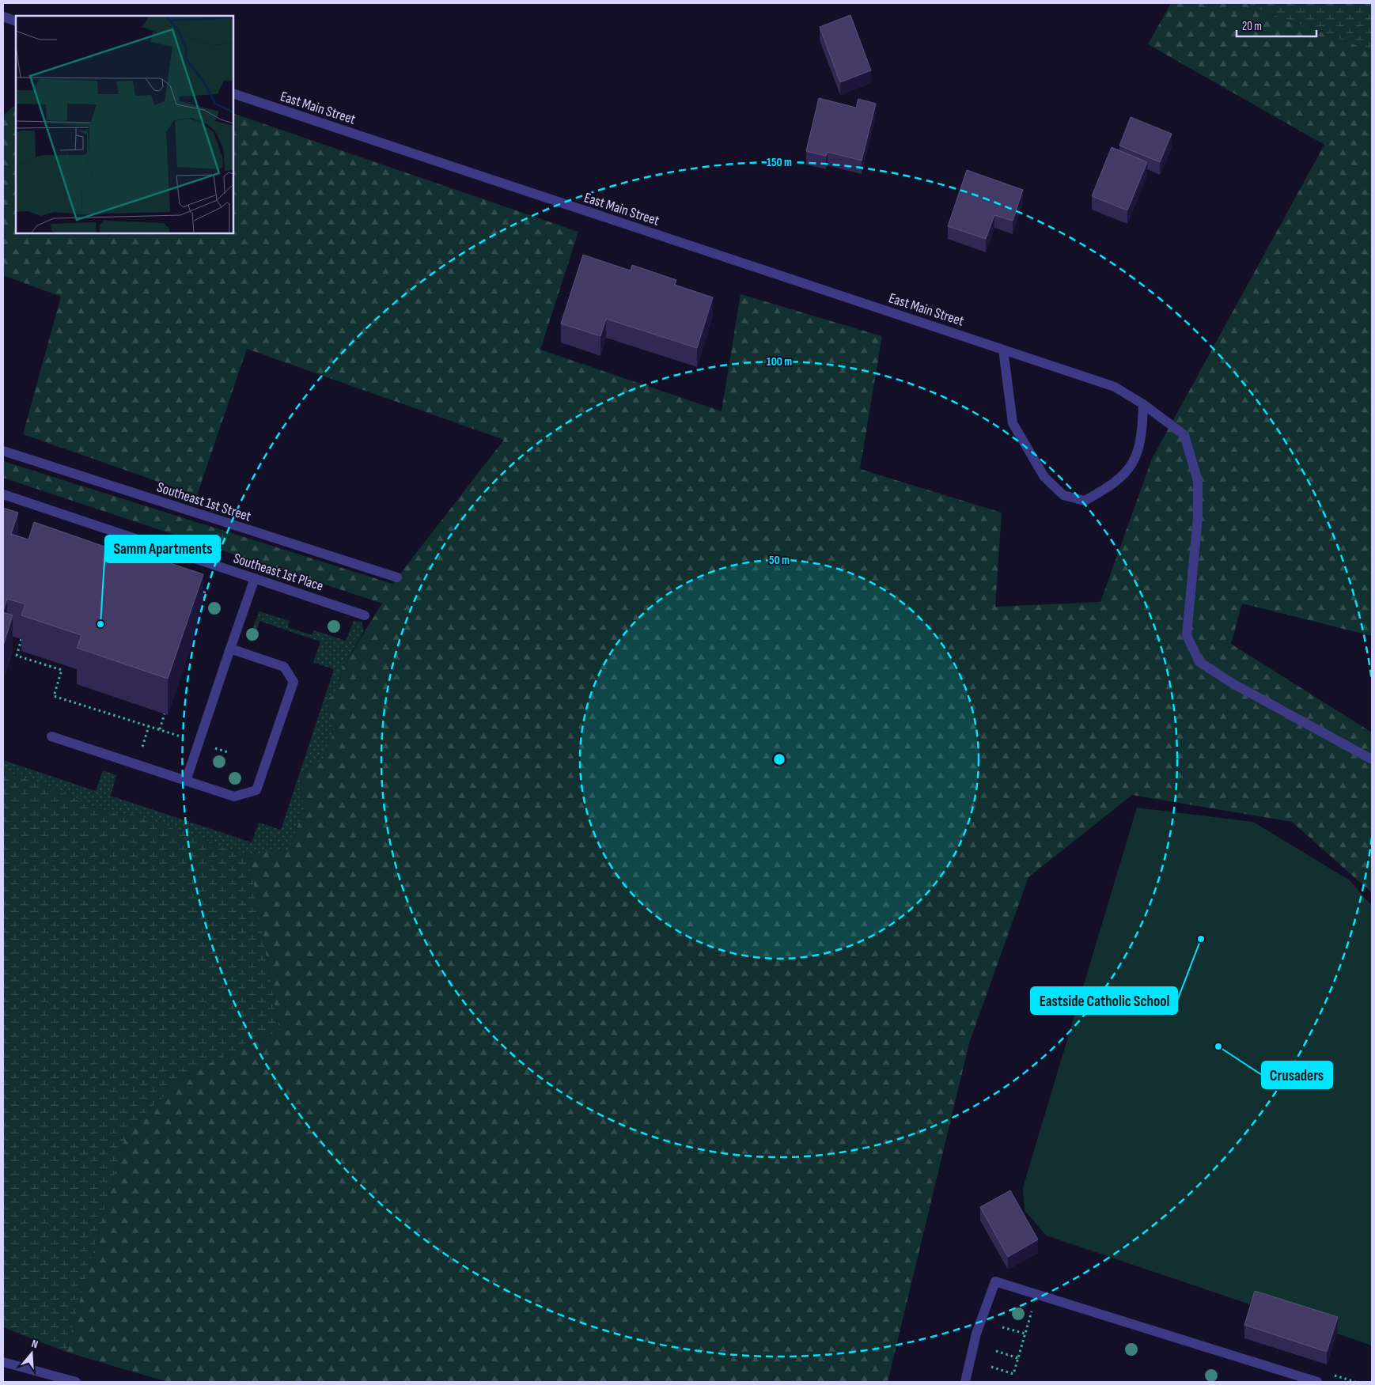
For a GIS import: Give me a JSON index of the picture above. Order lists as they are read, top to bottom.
{
  "streets": {
    "street": ["East Main Street", "Southeast 1st Street", "Southeast 1st Place"]
  },
  "places": ["Samm Apartments", "Eastside Catholic School", "Crusaders"],
  "scale_bar": "20 m",
  "north": "top",
  "rings": ["150 m", "100 m", "50 m"]
}
